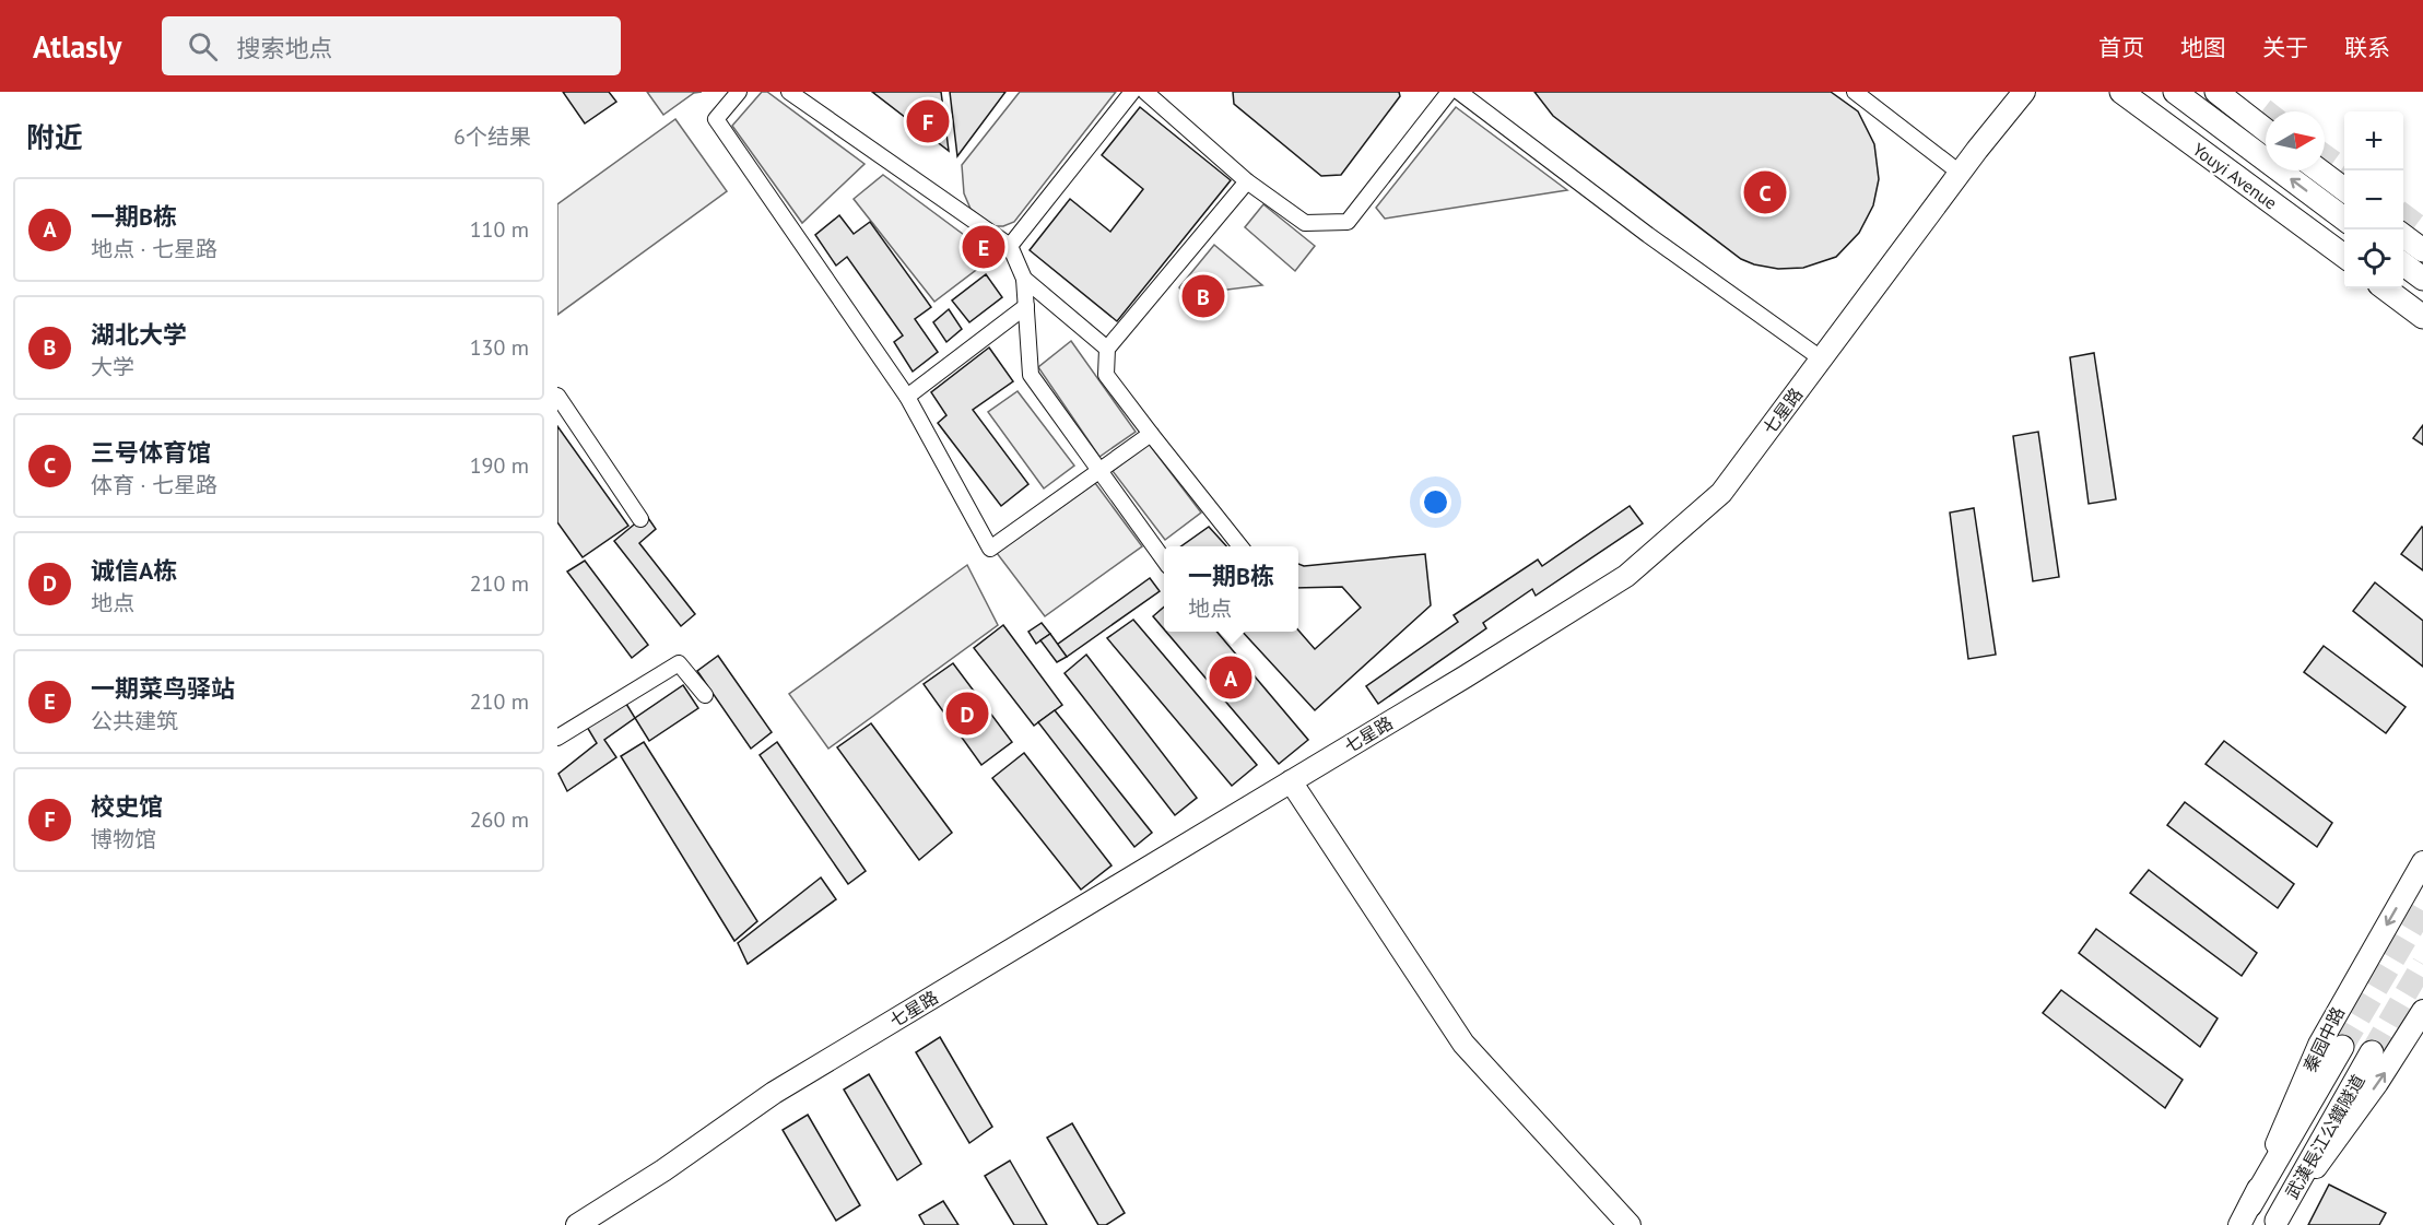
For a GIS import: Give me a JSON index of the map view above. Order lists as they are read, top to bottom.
{
  "streets": {
    "main road": ["Youyi Avenue", "武漢長江公鐵隧道"],
    "street": ["七星路", "秦园中路"]
  },
  "crossings": [
    ["秦园中路", "武漢長江公鐵隧道"]
  ],
  "north": "right",
  "page": {
    "header": "Atlasly",
    "search": "搜索地点",
    "nav": [
      "首页",
      "地图",
      "关于",
      "联系"
    ],
    "heading": ["附近", "6个结果"],
    "pins": [
      "F",
      "C",
      "E",
      "B",
      "A",
      "D"
    ],
    "map_buttons": ["+", "−"],
    "list": [
      {
        "mark": "A",
        "name": "一期B栋",
        "note": "地点 · 七星路",
        "value": "110 m"
      },
      {
        "mark": "B",
        "name": "湖北大学",
        "note": "大学",
        "value": "130 m"
      },
      {
        "mark": "C",
        "name": "三号体育馆",
        "note": "体育 · 七星路",
        "value": "190 m"
      },
      {
        "mark": "D",
        "name": "诚信A栋",
        "note": "地点",
        "value": "210 m"
      },
      {
        "mark": "E",
        "name": "一期菜鸟驿站",
        "note": "公共建筑",
        "value": "210 m"
      },
      {
        "mark": "F",
        "name": "校史馆",
        "note": "博物馆",
        "value": "260 m"
      }
    ],
    "popup": ["一期B栋", "地点"]
  }
}
